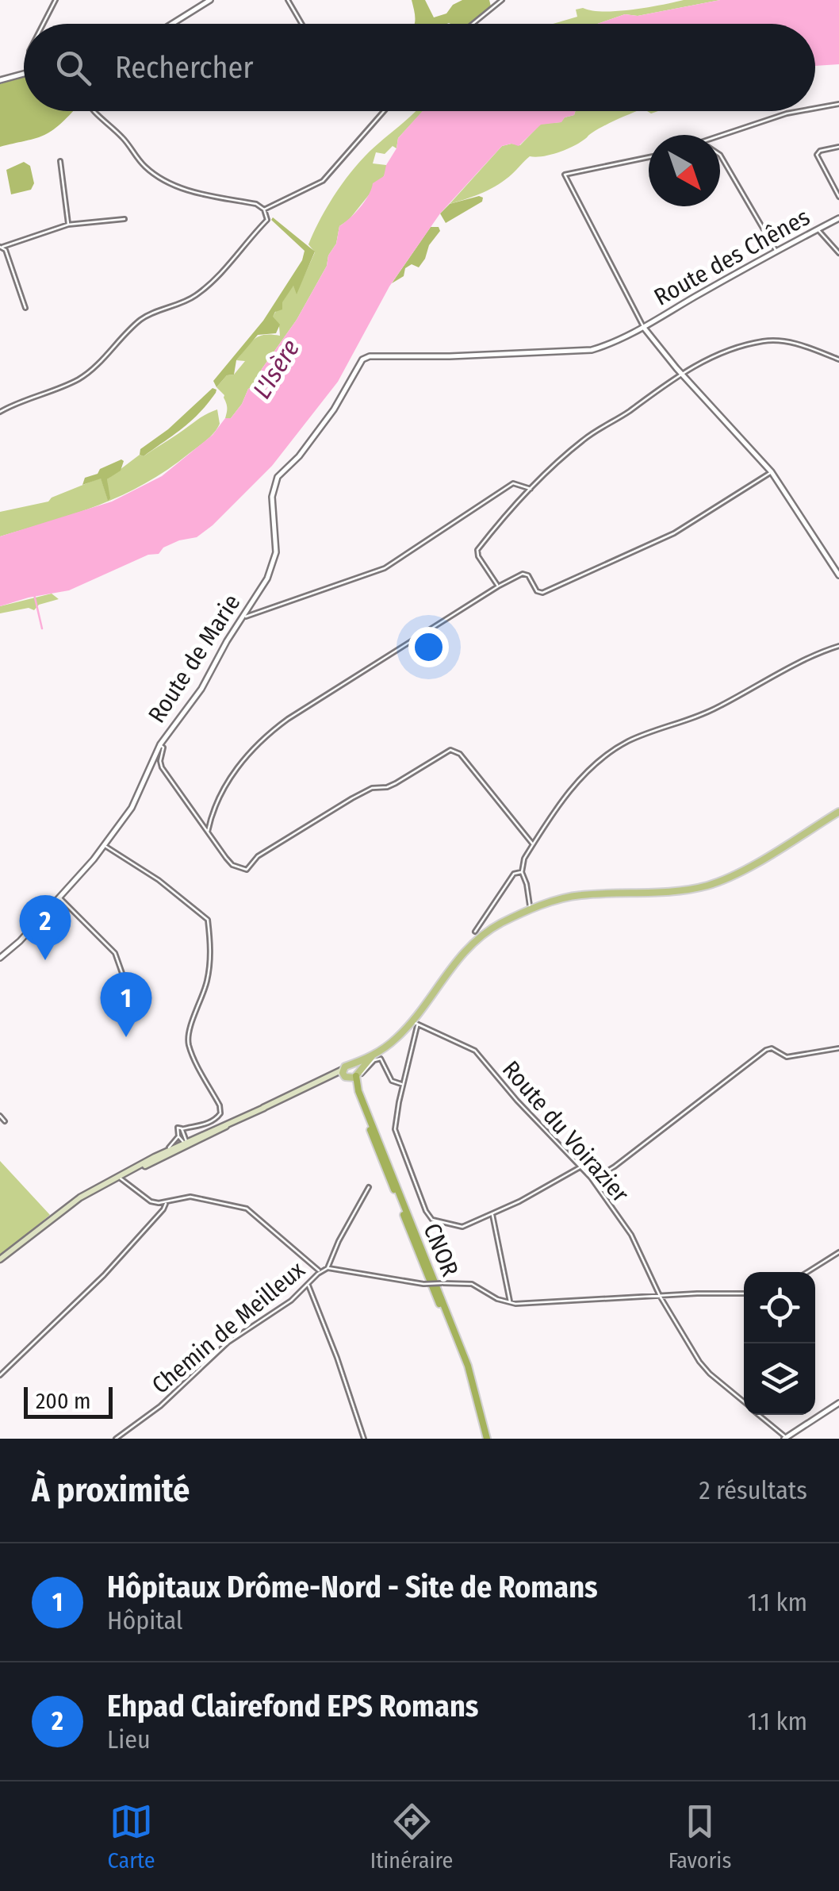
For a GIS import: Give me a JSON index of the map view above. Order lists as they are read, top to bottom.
{
  "streets": {
    "highway": ["CNOR"],
    "street": [
      "Route des Chênes",
      "Route de Marie",
      "Route du Voirazier",
      "Chemin de Meilleux"
    ]
  },
  "crossings": [
    ["Route des Chênes", "Route de Marie"]
  ],
  "water": ["L'Isère"],
  "scale_bar": "200 m",
  "north": "bottom right",
  "page": {
    "search": "Rechercher",
    "pins": ["2", "1"],
    "scale": "200 m",
    "heading": ["À proximité", "2 résultats"],
    "list": [
      {
        "mark": "1",
        "name": "Hôpitaux Drôme-Nord - Site de Romans",
        "note": "Hôpital",
        "value": "1.1 km"
      },
      {
        "mark": "2",
        "name": "Ehpad Clairefond EPS Romans",
        "note": "Lieu",
        "value": "1.1 km"
      }
    ],
    "nav": ["Carte", "Itinéraire", "Favoris"]
  }
}
